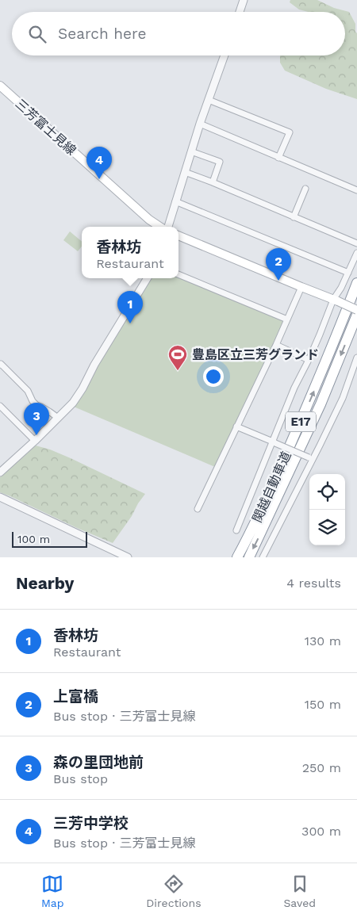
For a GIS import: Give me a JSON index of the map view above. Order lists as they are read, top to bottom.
{
  "streets": {
    "highway": ["E17", "関越自動車道"],
    "main road": ["三芳富士見線"]
  },
  "places": {
    "sports": ["豊島区立三芳グランド"]
  },
  "scale_bar": "100 m",
  "page": {
    "search": "Search here",
    "pins": [
      "4",
      "2",
      "1",
      "3"
    ],
    "popup": ["香林坊", "Restaurant"],
    "scale": "100 m",
    "heading": ["Nearby", "4 results"],
    "list": [
      {
        "mark": "1",
        "name": "香林坊",
        "note": "Restaurant",
        "value": "130 m"
      },
      {
        "mark": "2",
        "name": "上富橋",
        "note": "Bus stop · 三芳富士見線",
        "value": "150 m"
      },
      {
        "mark": "3",
        "name": "森の里団地前",
        "note": "Bus stop",
        "value": "250 m"
      },
      {
        "mark": "4",
        "name": "三芳中学校",
        "note": "Bus stop · 三芳富士見線",
        "value": "300 m"
      }
    ],
    "nav": ["Map", "Directions", "Saved"]
  }
}
